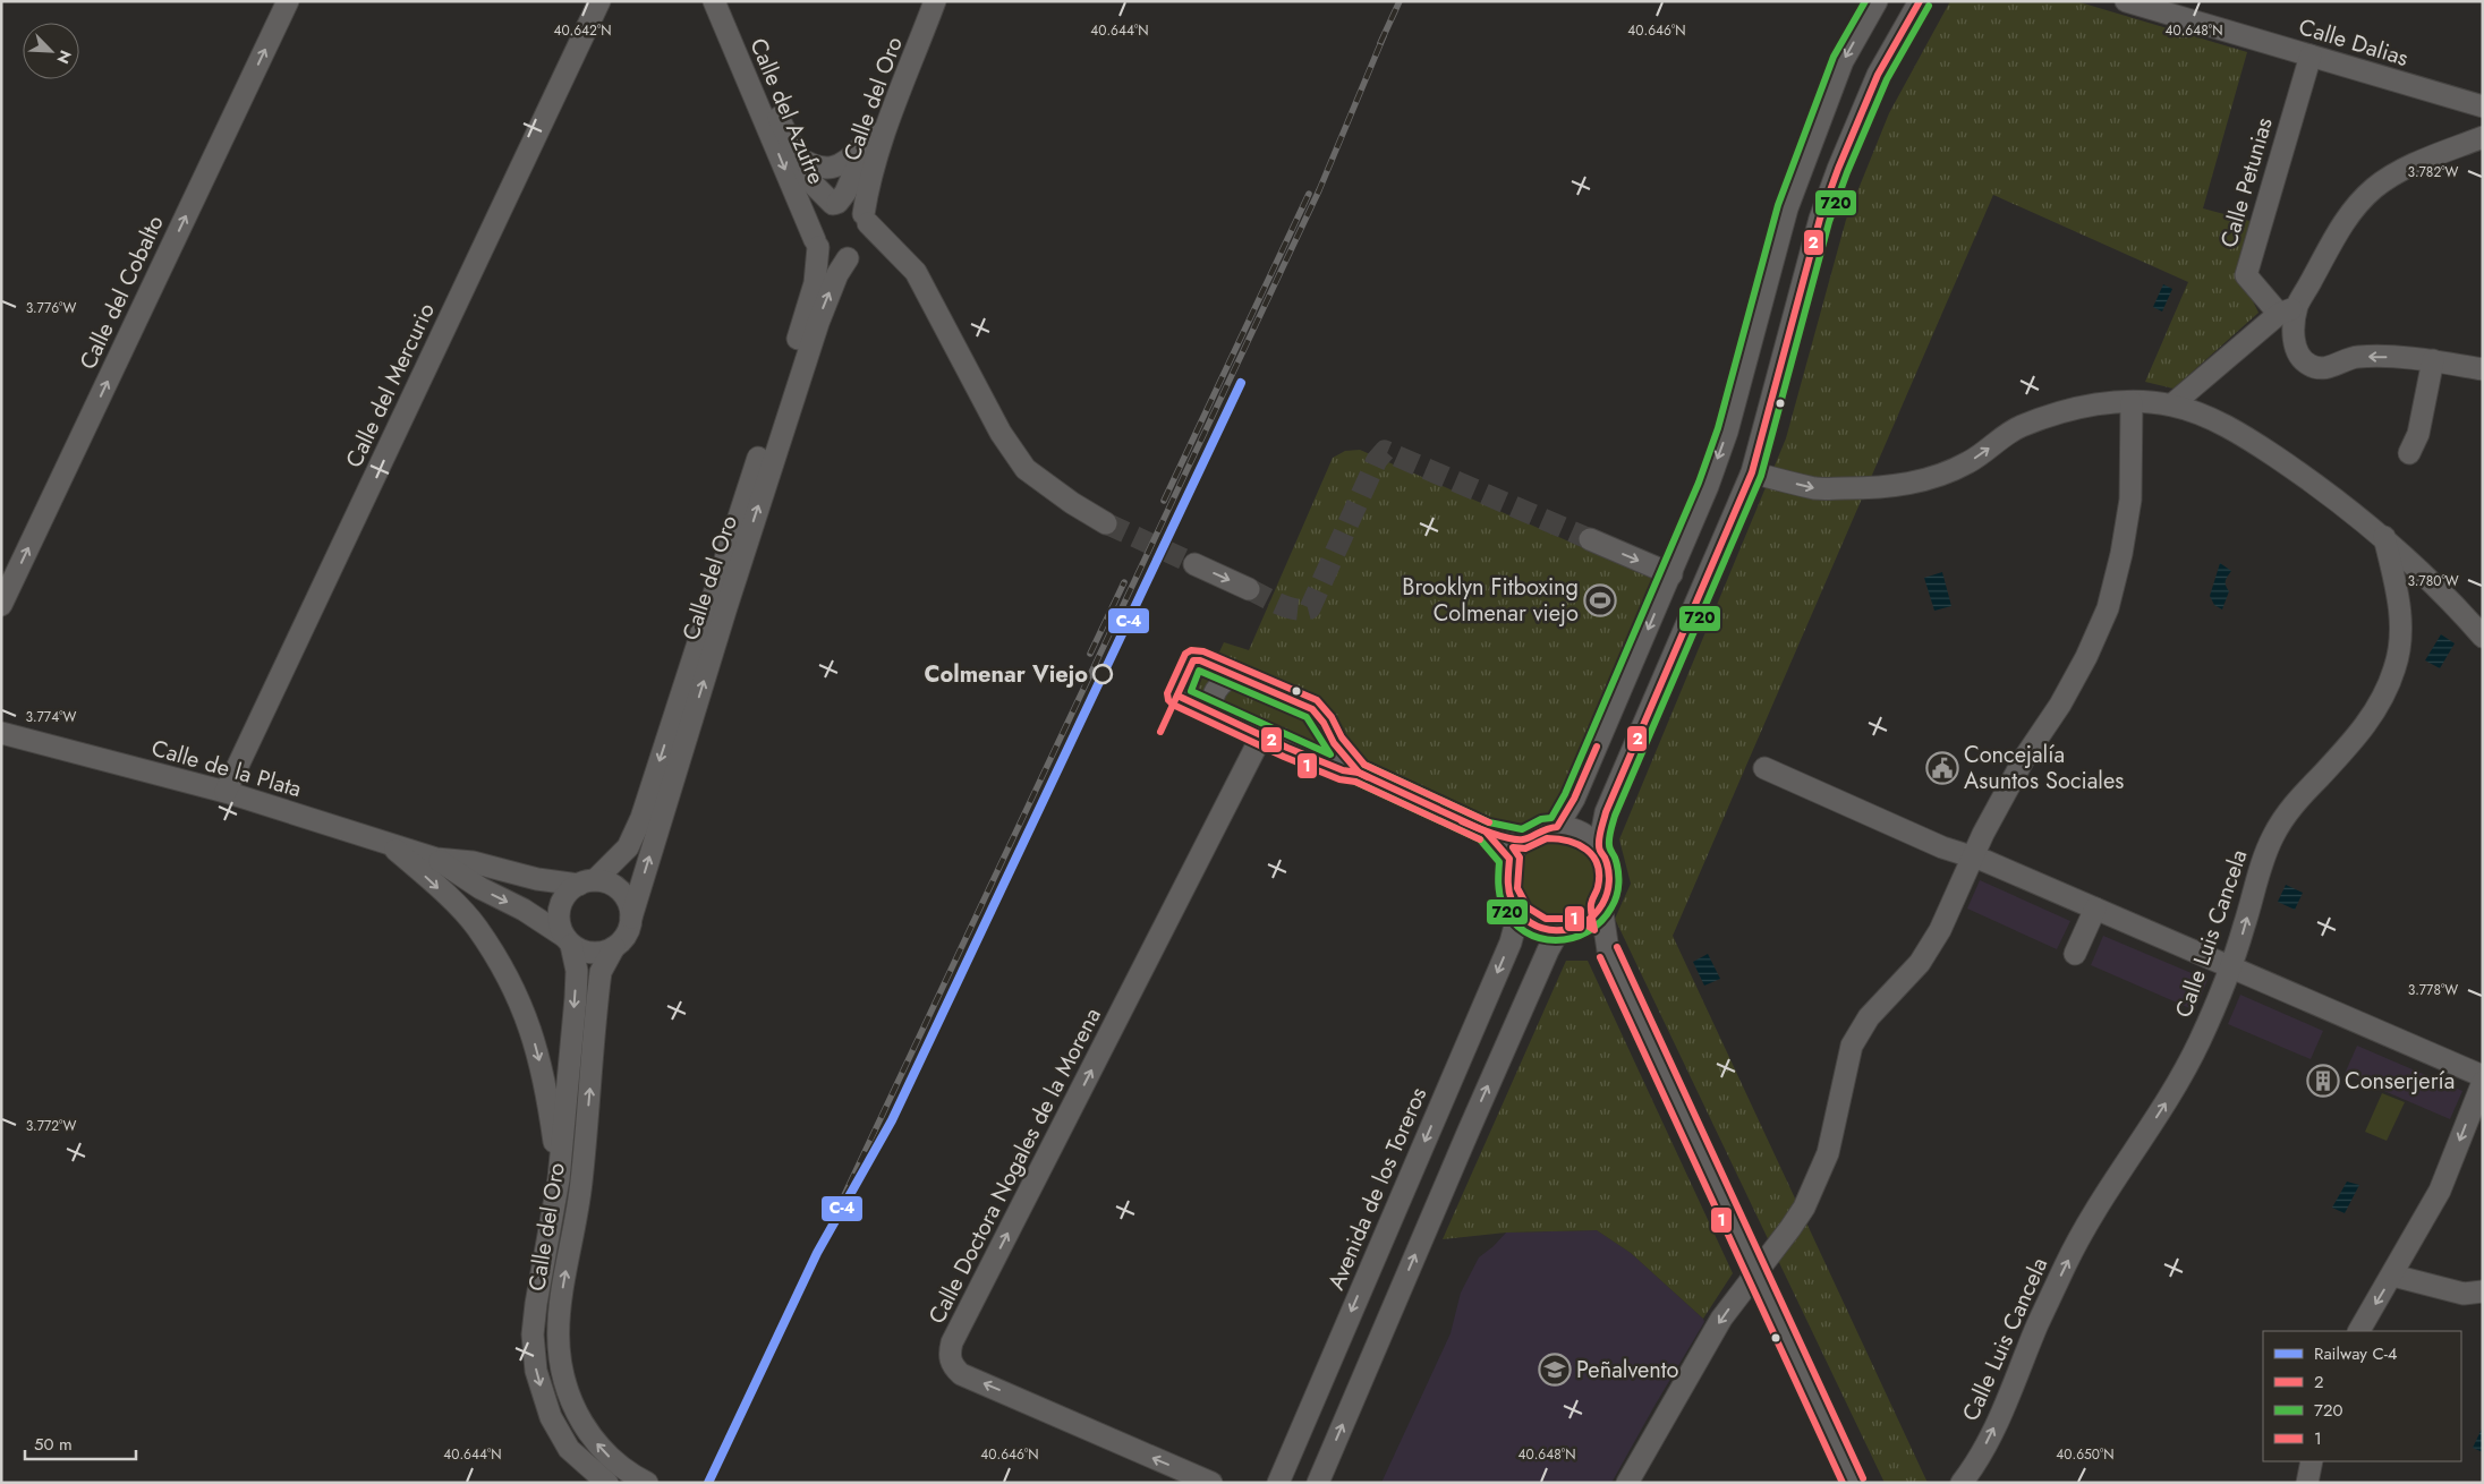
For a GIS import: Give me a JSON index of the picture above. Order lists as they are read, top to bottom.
{
  "streets": {
    "street": [
      "Calle Dalias",
      "Calle del Oro",
      "Calle del Azufre",
      "Calle Petunias",
      "Calle del Cobalto",
      "Calle del Mercurio",
      "Calle de la Plata",
      "Calle Luis Cancela",
      "Calle Doctora Nogales de la Morena",
      "Avenida de los Toreros"
    ]
  },
  "crossings": [
    ["Calle Dalias", "Calle Petunias"],
    ["Calle del Oro", "Calle del Azufre"],
    ["Calle del Oro", "Calle de la Plata"],
    ["Calle del Mercurio", "Calle de la Plata"]
  ],
  "one_way": ["Calle del Cobalto", "Calle Luis Cancela"],
  "places": {
    "sports": ["Brooklyn Fitboxing Colmenar viejo"],
    "other": ["Colmenar Viejo"],
    "public building": ["Concejalía Asuntos Sociales"],
    "building": ["Conserjería"],
    "school or university": ["Peñalvento"]
  },
  "lines": [
    "transit line 2",
    "transit line 720",
    "rail line C-4",
    "transit line 1"
  ],
  "legend": [
    "Railway C-4",
    "2",
    "720",
    "1"
  ],
  "scale_bar": "50 m",
  "north": "bottom right",
  "coordinates": [
    "40.642°N",
    "40.644°N",
    "40.646°N",
    "40.648°N",
    "3.782°W",
    "3.776°W",
    "3.780°W",
    "3.774°W",
    "3.778°W",
    "3.772°W",
    "40.650°N"
  ]
}
